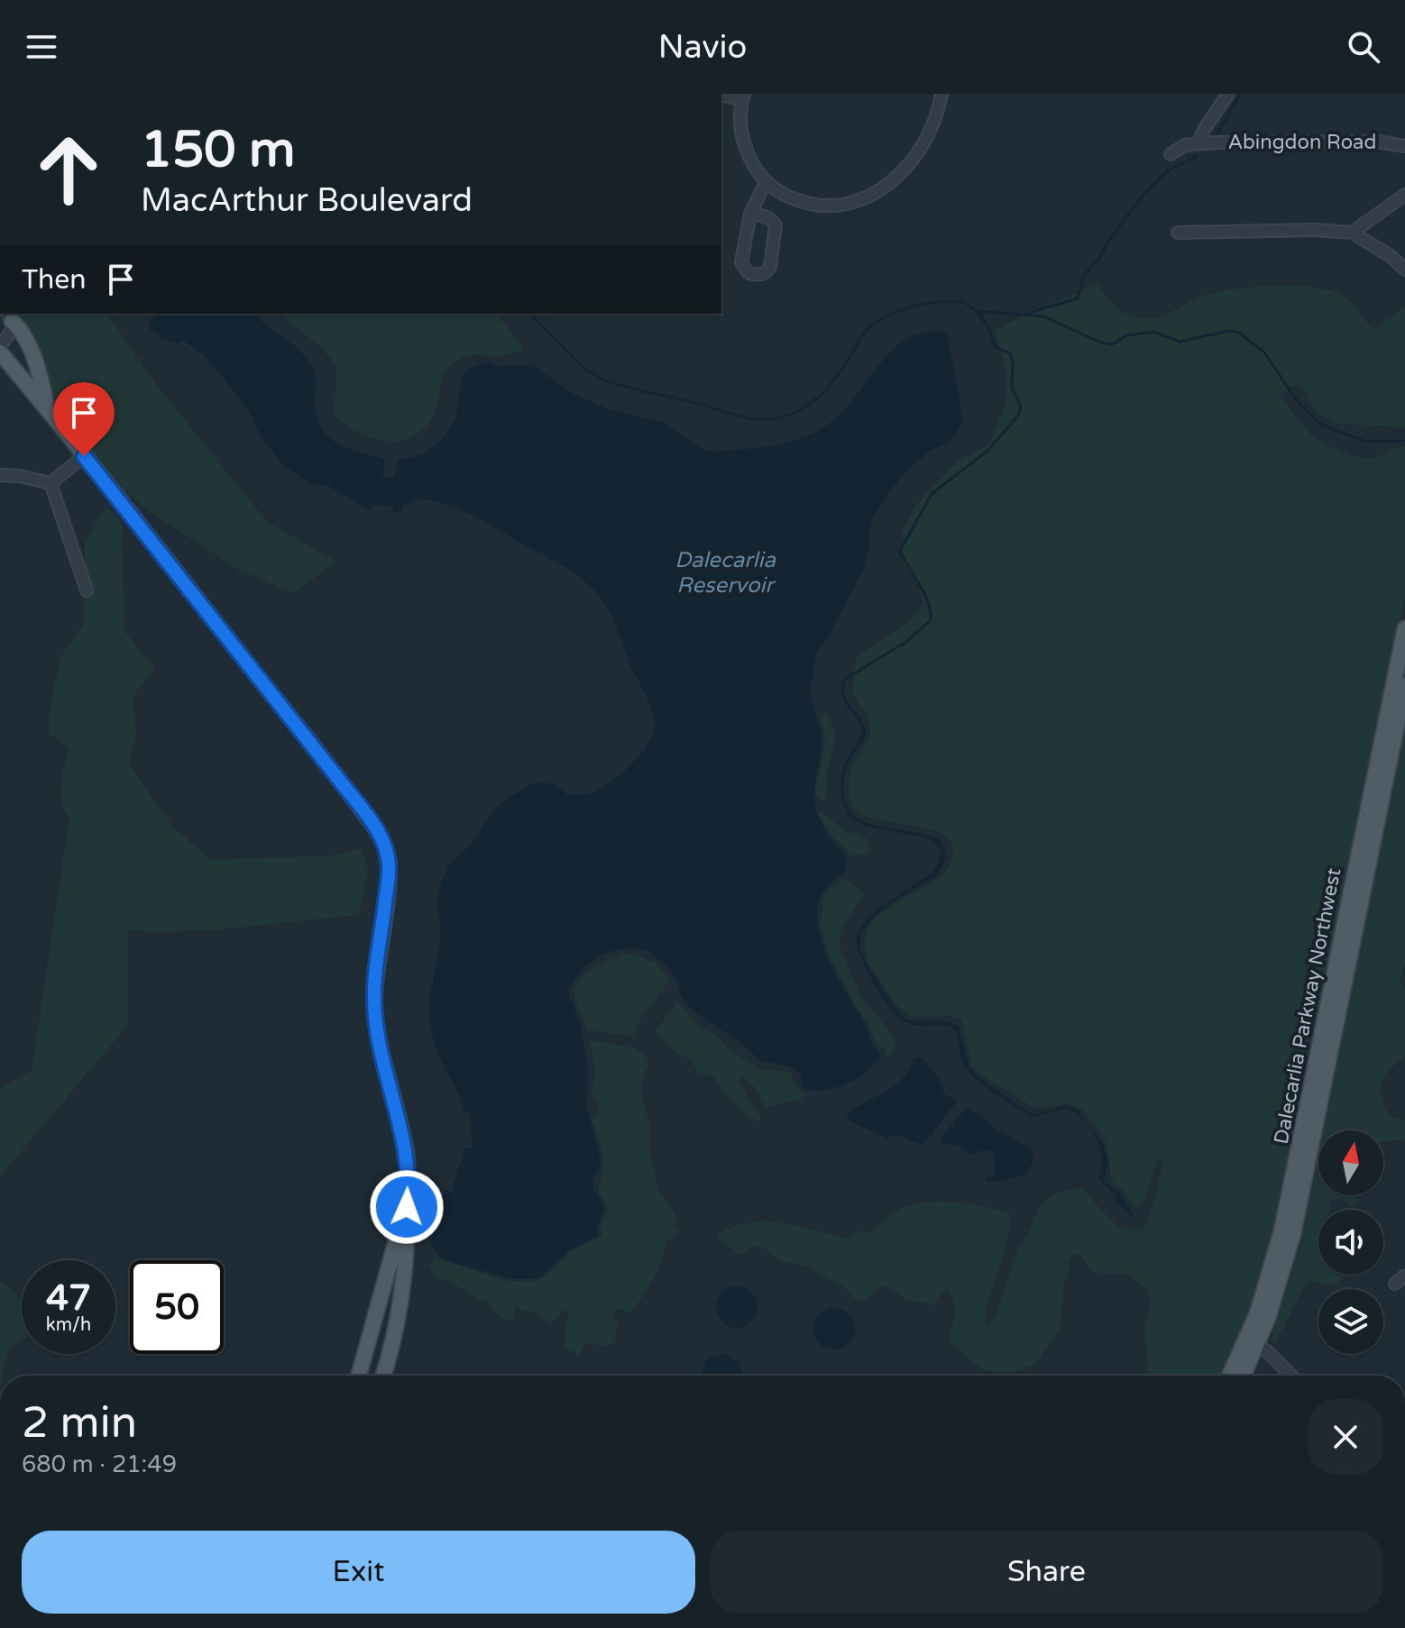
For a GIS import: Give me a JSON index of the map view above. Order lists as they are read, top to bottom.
{
  "streets": {
    "main road": ["Dalecarlia Parkway Northwest"],
    "street": ["Abingdon Road"]
  },
  "water": ["Dalecarlia Reservoir"],
  "north": "top",
  "page": {
    "header": "Navio",
    "turn": ["150 m", "MacArthur Boulevard"],
    "then": "Then",
    "speed": "47 km/h",
    "limit": "50",
    "heading": ["2 min", "680 m · 21:49"],
    "buttons": ["Exit", "Share"]
  }
}
